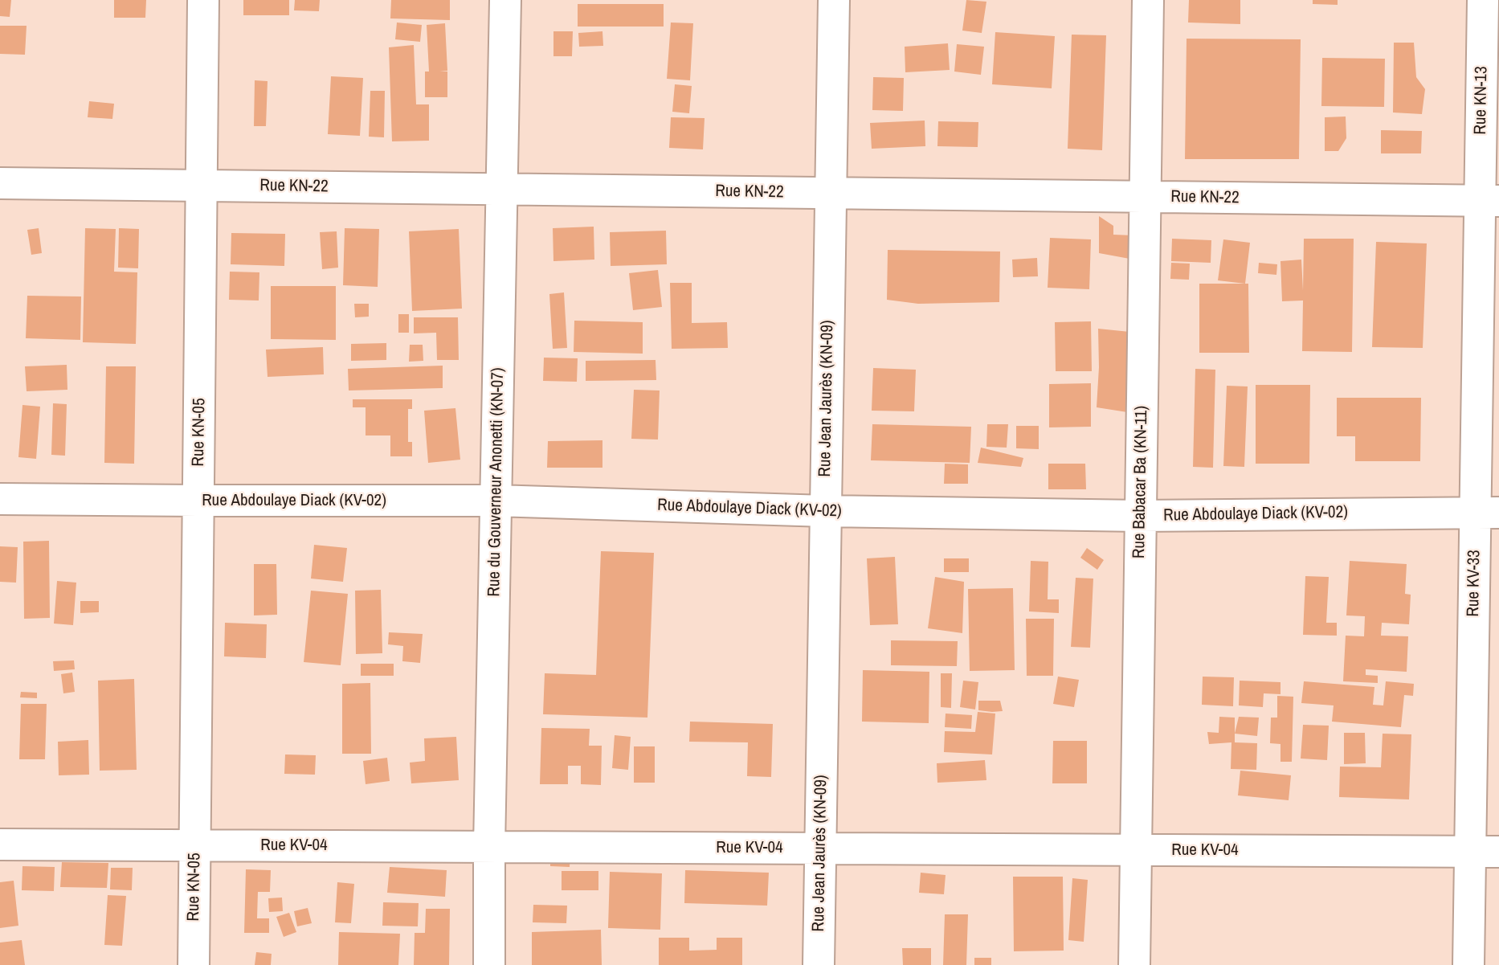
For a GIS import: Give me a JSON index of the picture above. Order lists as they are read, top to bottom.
{
  "streets": {
    "street": [
      "Rue KN-13",
      "Rue KN-22",
      "Rue Jean Jaurès (KN-09)",
      "Rue KN-05",
      "Rue du Gouverneur Anonetti (KN-07)",
      "Rue Babacar Ba (KN-11)",
      "Rue Abdoulaye Diack (KV-02)",
      "Rue KV-33",
      "Rue KV-04"
    ]
  },
  "crossings": [
    ["Rue KN-13", "Rue KN-22"],
    ["Rue KN-13", "Rue KV-33"],
    ["Rue KN-22", "Rue Jean Jaurès (KN-09)"],
    ["Rue KN-22", "Rue KN-05"],
    ["Rue KN-22", "Rue du Gouverneur Anonetti (KN-07)"],
    ["Rue KN-22", "Rue Babacar Ba (KN-11)"],
    ["Rue KN-22", "Rue KV-33"],
    ["Rue Jean Jaurès (KN-09)", "Rue Abdoulaye Diack (KV-02)"],
    ["Rue Jean Jaurès (KN-09)", "Rue KV-04"],
    ["Rue KN-05", "Rue Abdoulaye Diack (KV-02)"],
    ["Rue KN-05", "Rue KV-04"],
    ["Rue du Gouverneur Anonetti (KN-07)", "Rue Abdoulaye Diack (KV-02)"],
    ["Rue du Gouverneur Anonetti (KN-07)", "Rue KV-04"],
    ["Rue Babacar Ba (KN-11)", "Rue Abdoulaye Diack (KV-02)"],
    ["Rue Babacar Ba (KN-11)", "Rue KV-04"],
    ["Rue Abdoulaye Diack (KV-02)", "Rue KV-33"],
    ["Rue KV-33", "Rue KV-04"]
  ]
}
